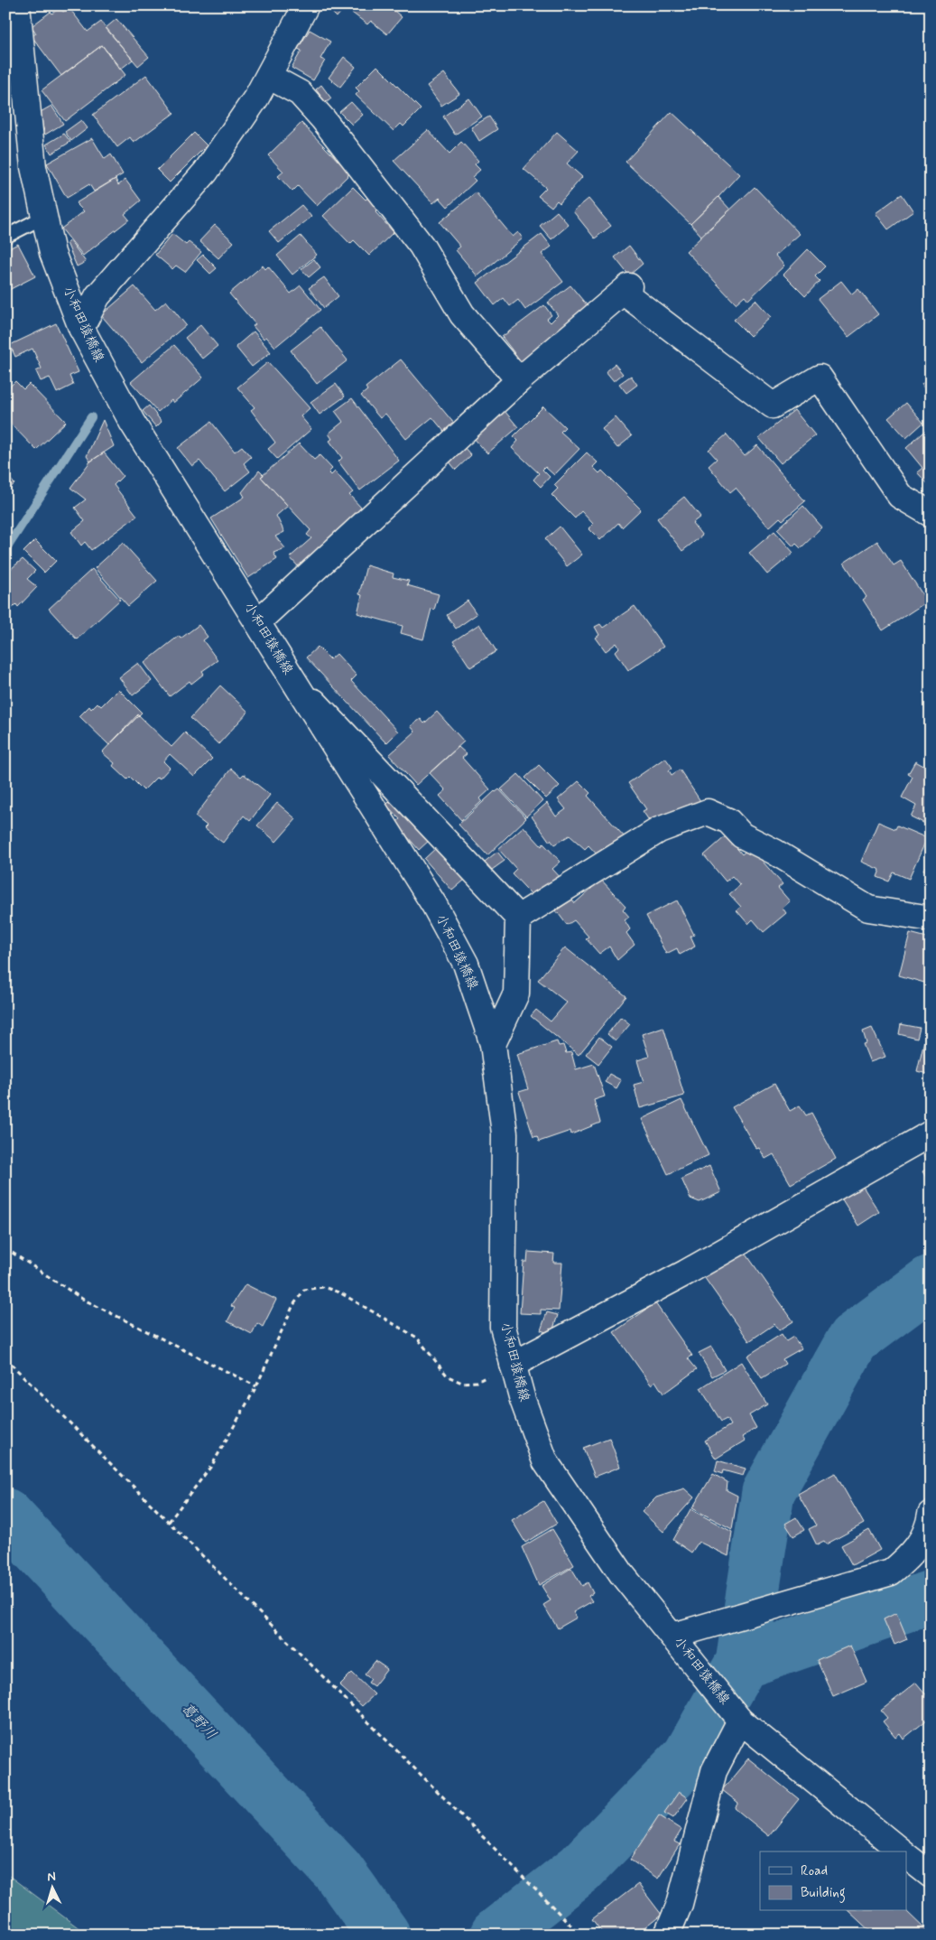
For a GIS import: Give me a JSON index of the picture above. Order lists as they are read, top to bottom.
{
  "streets": {
    "street": ["小和田猿橋線"]
  },
  "water": ["葛野川"],
  "legend": ["Road", "Building"],
  "north": "top"
}
